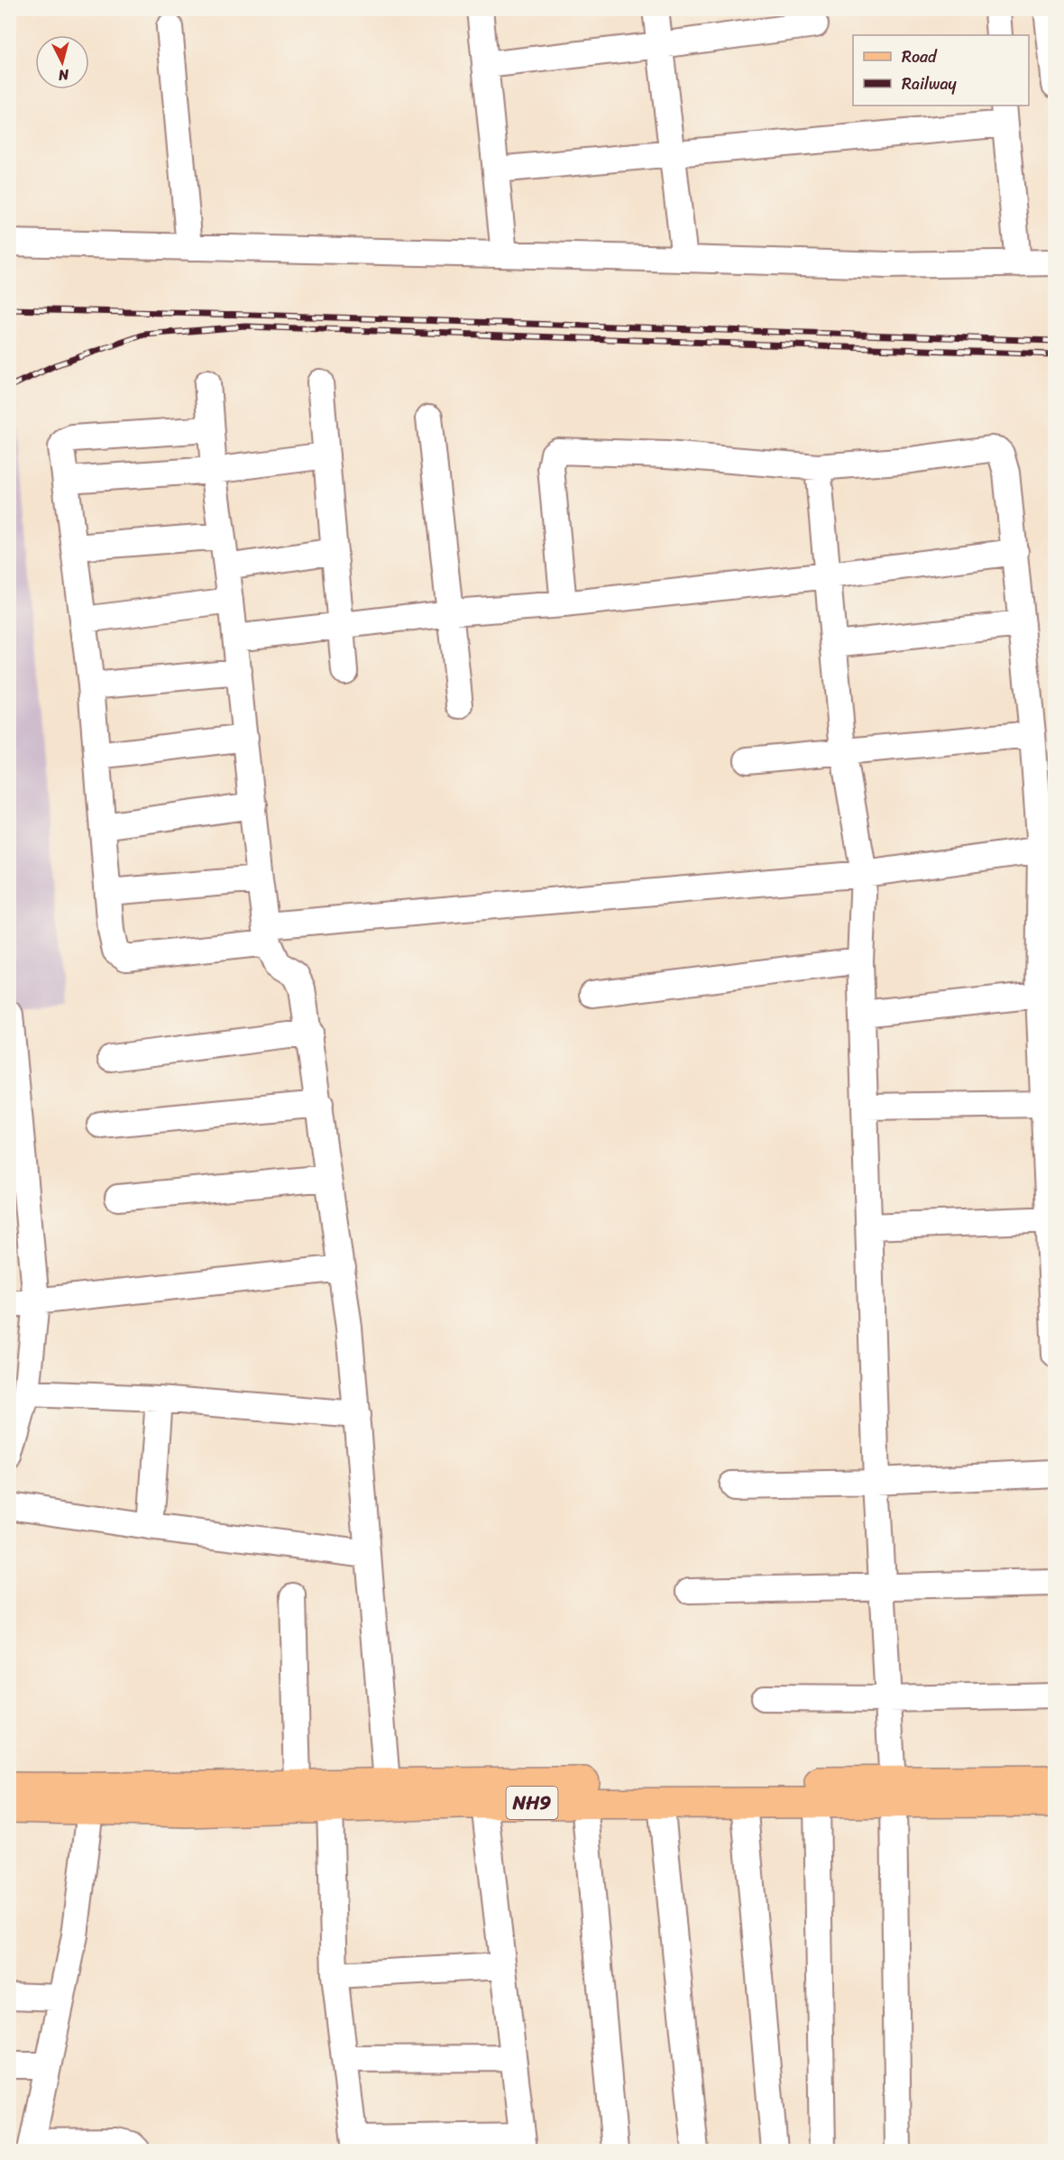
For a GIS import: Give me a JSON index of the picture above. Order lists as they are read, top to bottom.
{
  "streets": {
    "main road": ["NH9"]
  },
  "legend": ["Road", "Railway"],
  "north": "bottom"
}
